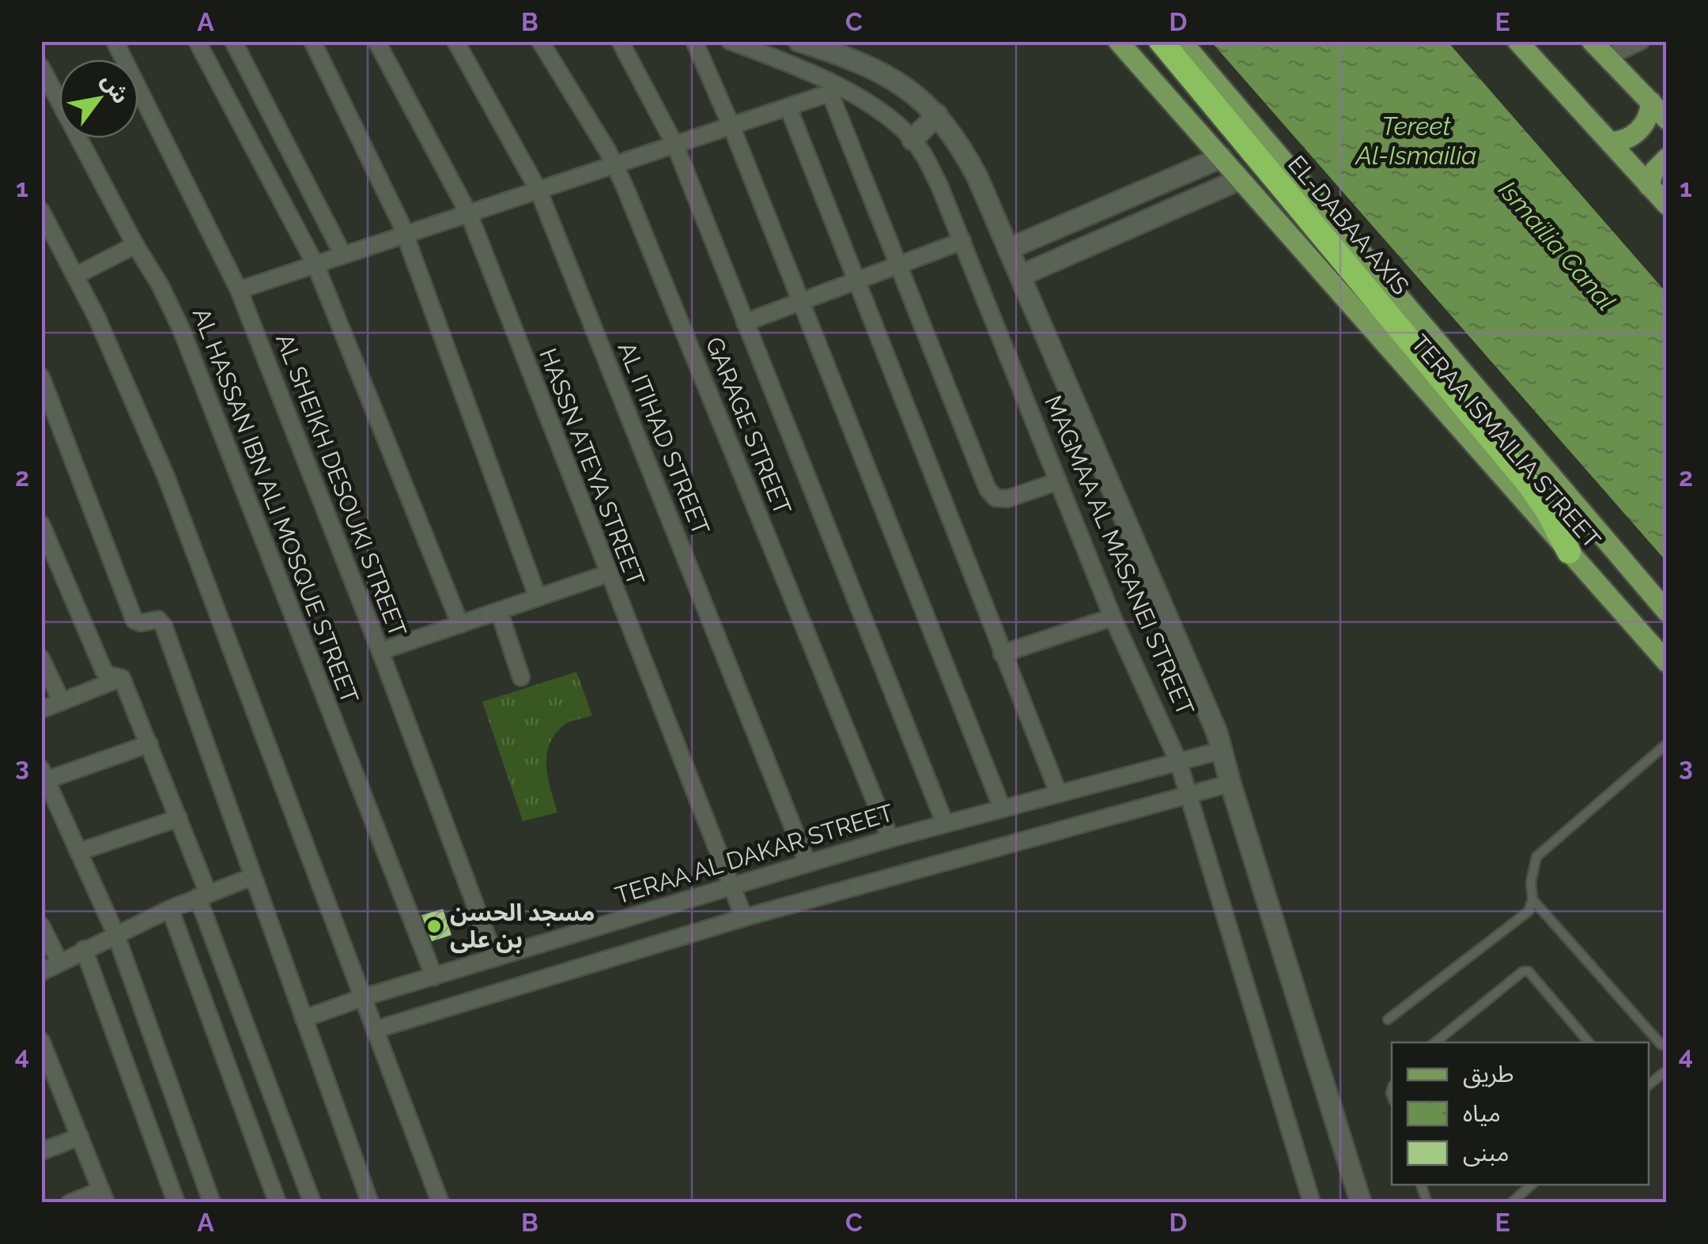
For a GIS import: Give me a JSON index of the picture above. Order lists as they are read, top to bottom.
{
  "streets": {
    "highway": ["EL-DABAA AXIS"],
    "main road": ["TERAA ISMAILIA STREET"],
    "street": [
      "GARAGE STREET",
      "AL ITIHAD STREET",
      "HASSN ATEYA STREET",
      "AL SHEIKH DESOUKI STREET",
      "AL HASSAN IBN ALI MOSQUE STREET",
      "MAGMAA AL MASANEI STREET",
      "TERAA AL DAKAR STREET"
    ]
  },
  "crossings": [
    ["EL-DABAA AXIS", "TERAA ISMAILIA STREET"],
    ["GARAGE STREET", "TERAA AL DAKAR STREET"],
    ["AL ITIHAD STREET", "TERAA AL DAKAR STREET"],
    ["HASSN ATEYA STREET", "TERAA AL DAKAR STREET"],
    ["AL SHEIKH DESOUKI STREET", "TERAA AL DAKAR STREET"],
    ["AL HASSAN IBN ALI MOSQUE STREET", "TERAA AL DAKAR STREET"],
    ["MAGMAA AL MASANEI STREET", "TERAA AL DAKAR STREET"]
  ],
  "water": ["Tereet Al-Ismailia", "Ismaïlia Canal"],
  "places": ["مسجد الحسن بن على"],
  "legend": ["طريق", "مياه", "مبنى"],
  "north": "top right",
  "grid": {
    "columns": [
      "A",
      "B",
      "C",
      "D",
      "E"
    ],
    "rows": [
      "1",
      "2",
      "3",
      "4"
    ]
  }
}
